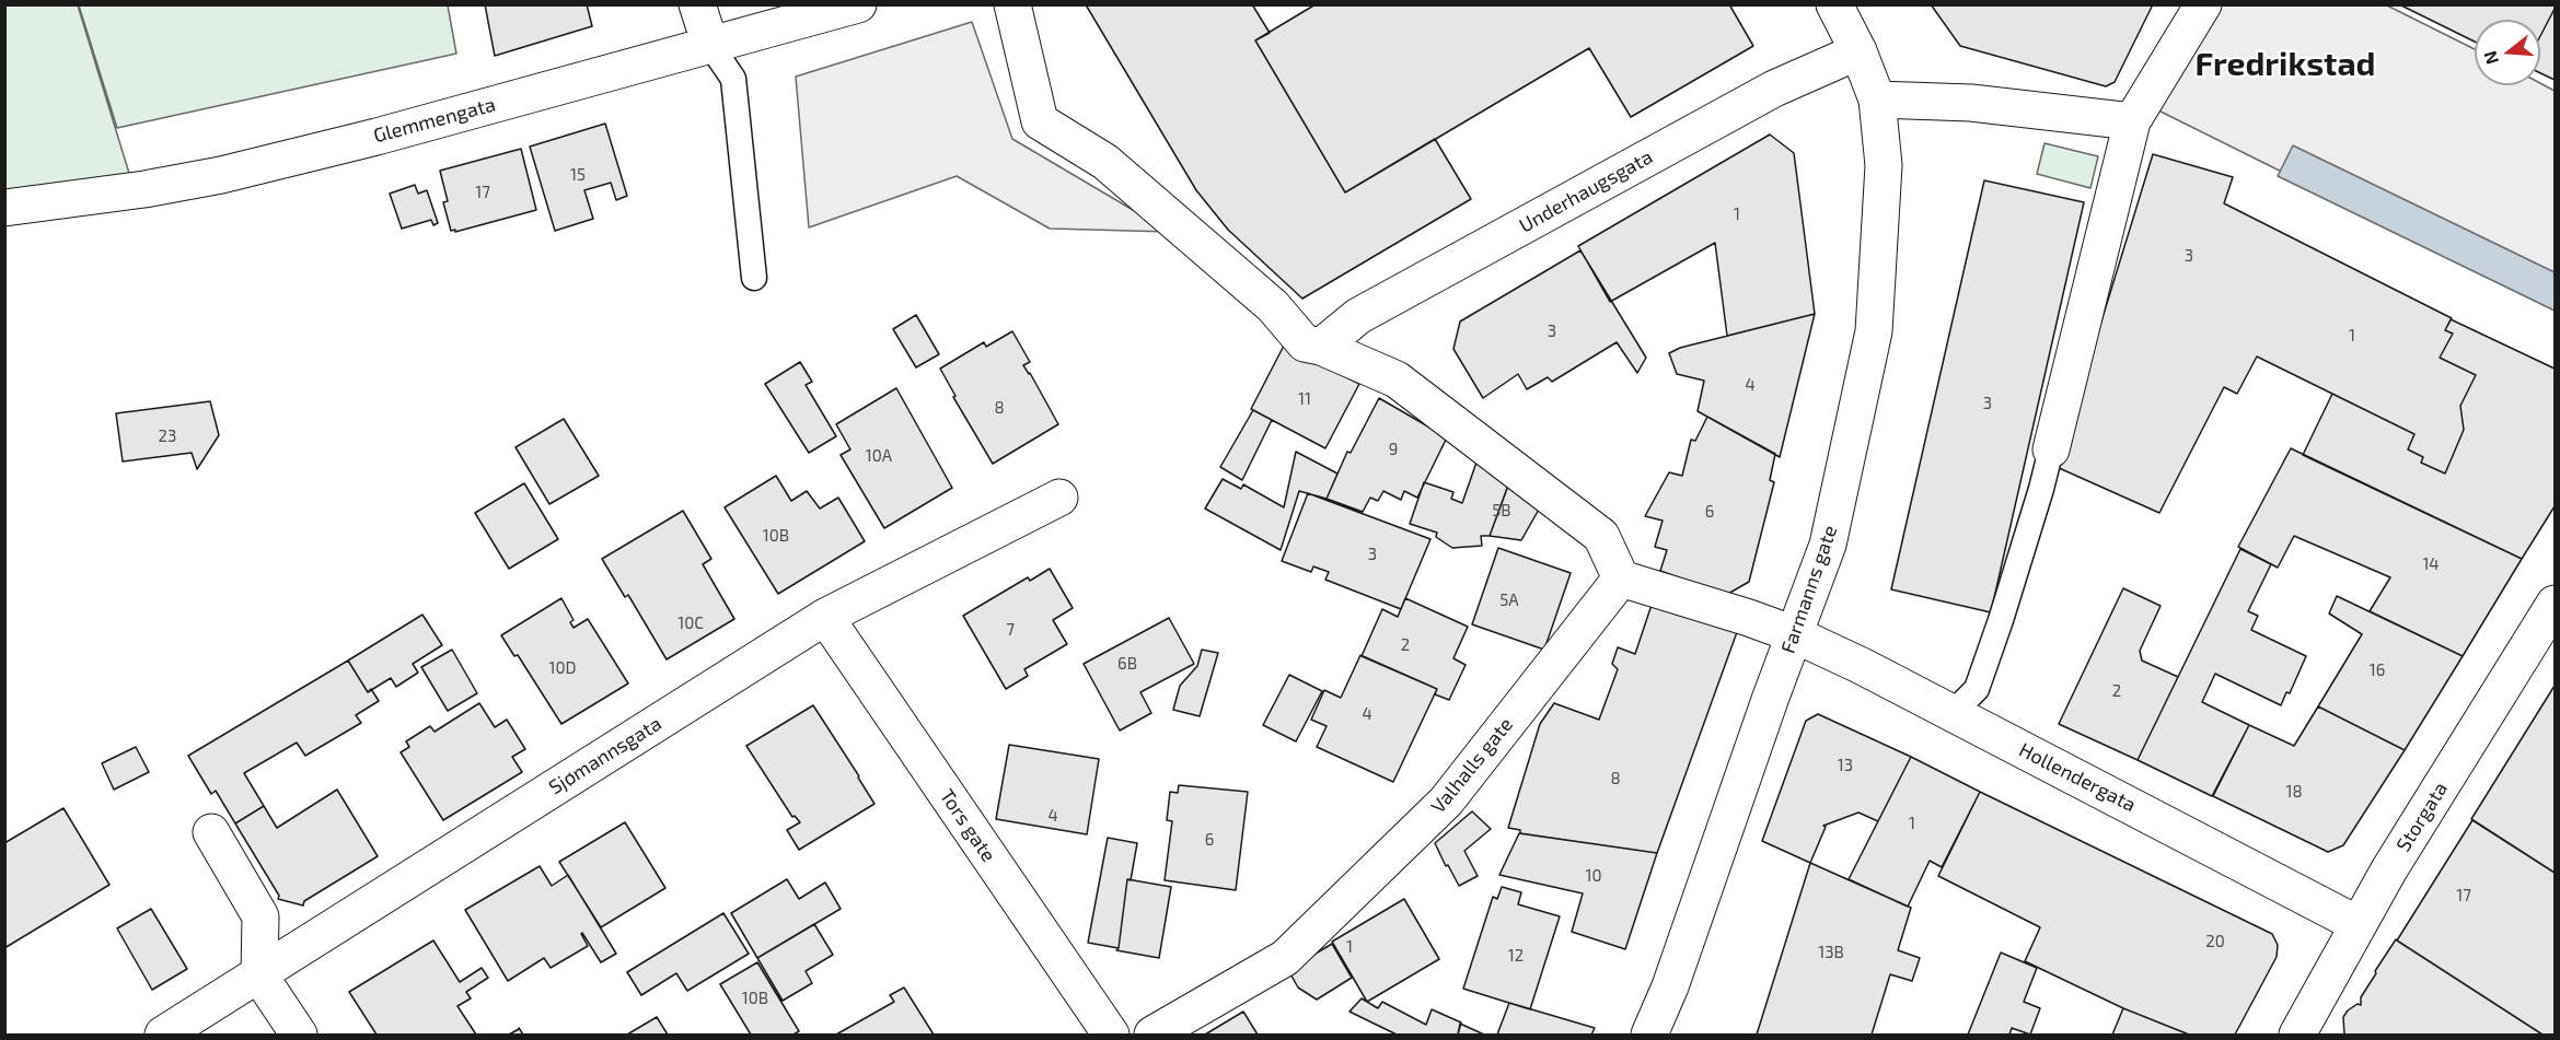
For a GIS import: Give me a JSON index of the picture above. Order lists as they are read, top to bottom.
{
  "streets": {
    "street": [
      "Glemmengata",
      "Underhaugsgata",
      "Farmanns gate",
      "Sjømannsgata",
      "Valhalls gate",
      "Hollendergata",
      "Storgata",
      "Tors gate"
    ]
  },
  "crossings": [
    ["Underhaugsgata", "Farmanns gate"],
    ["Farmanns gate", "Hollendergata"],
    ["Sjømannsgata", "Tors gate"],
    ["Hollendergata", "Storgata"]
  ],
  "districts": ["Fredrikstad"],
  "house_numbers": [
    "15",
    "17",
    "1",
    "3",
    "3",
    "1",
    "4",
    "11",
    "3",
    "8",
    "23",
    "9",
    "10A",
    "5B",
    "6",
    "10B",
    "3",
    "14",
    "5A",
    "10C",
    "7",
    "2",
    "6B",
    "10D",
    "16",
    "2",
    "4",
    "13",
    "8",
    "18",
    "4",
    "1",
    "6",
    "10",
    "17",
    "20",
    "1",
    "13B",
    "12",
    "10B"
  ],
  "north": "left"
}
